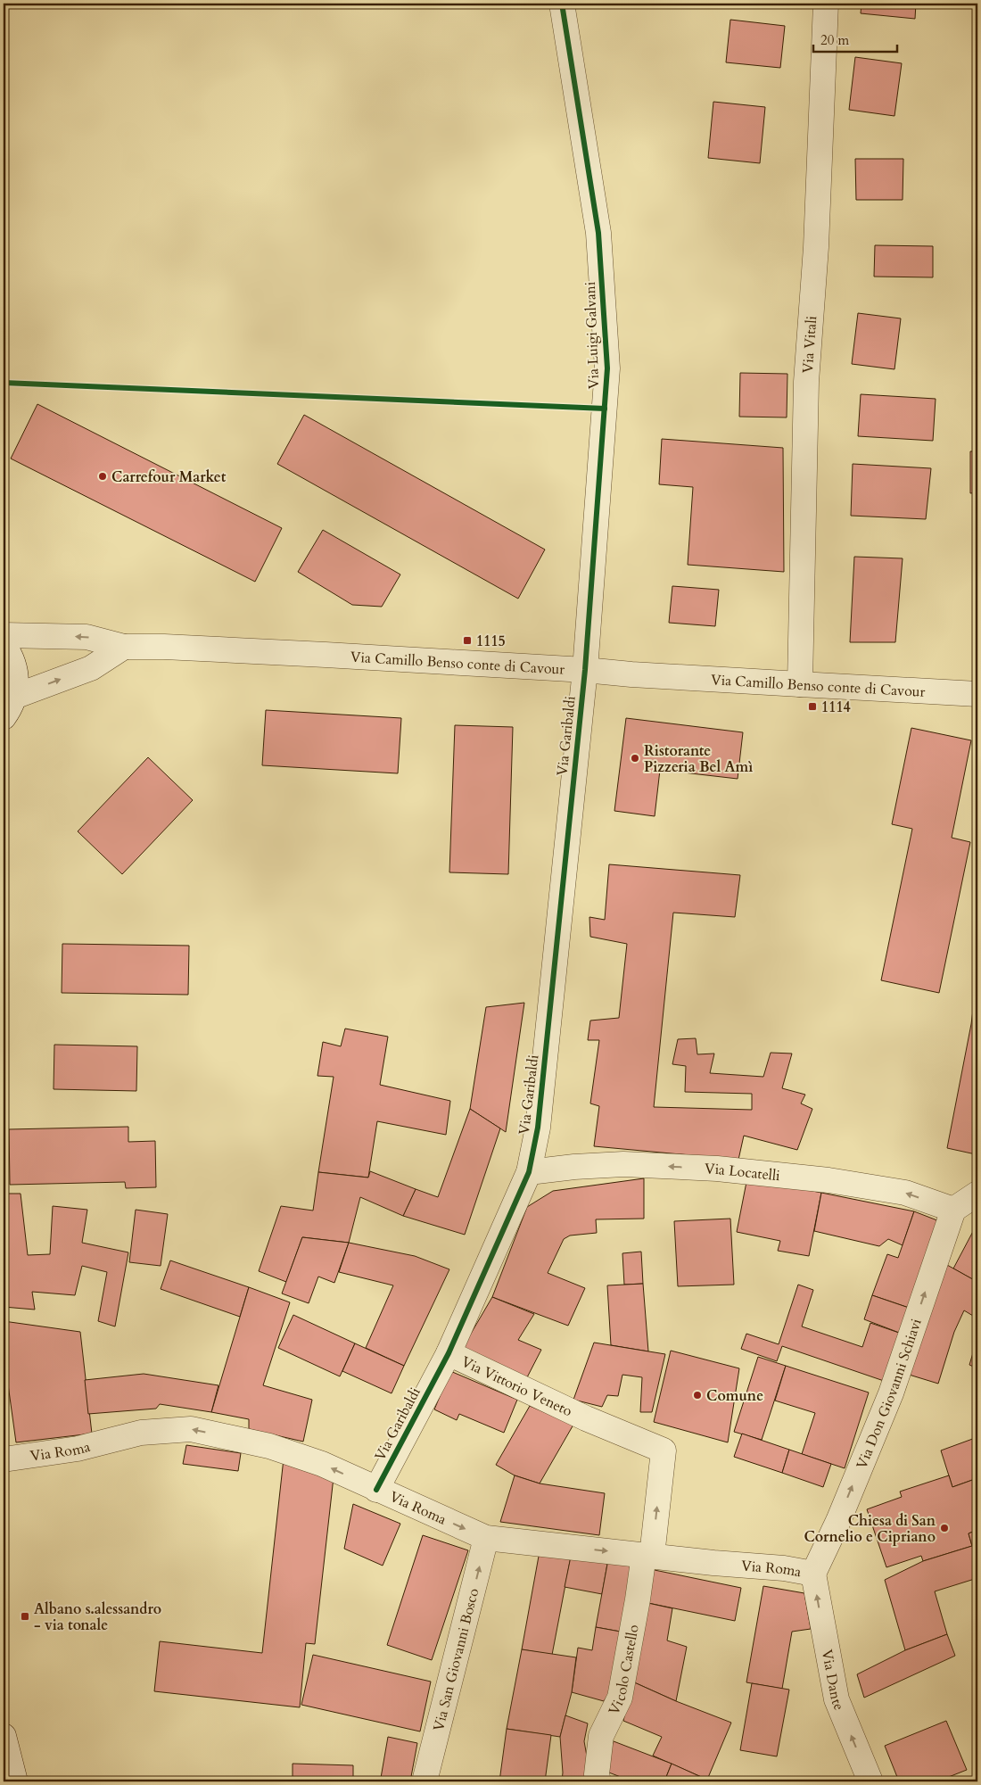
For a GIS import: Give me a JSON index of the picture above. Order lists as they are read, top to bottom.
{
  "streets": {
    "street": [
      "Via Luigi Galvani",
      "Via Vitali",
      "Via Camillo Benso conte di Cavour",
      "Via Garibaldi",
      "Via Locatelli",
      "Via Vittorio Veneto",
      "Via Don Giovanni Schiavi",
      "Via Roma",
      "Via San Giovanni Bosco",
      "Vicolo Castello",
      "Via Dante"
    ]
  },
  "crossings": [
    ["Via Luigi Galvani", "Via Camillo Benso conte di Cavour"],
    ["Via Luigi Galvani", "Via Garibaldi"],
    ["Via Vitali", "Via Camillo Benso conte di Cavour"],
    ["Via Camillo Benso conte di Cavour", "Via Garibaldi"],
    ["Via Garibaldi", "Via Locatelli"],
    ["Via Garibaldi", "Via Vittorio Veneto"],
    ["Via Garibaldi", "Via Roma"],
    ["Via Locatelli", "Via Don Giovanni Schiavi"],
    ["Via Vittorio Veneto", "Vicolo Castello"],
    ["Via Don Giovanni Schiavi", "Via Roma"],
    ["Via Don Giovanni Schiavi", "Via Dante"],
    ["Via Roma", "Via San Giovanni Bosco"],
    ["Via Roma", "Vicolo Castello"],
    ["Via Roma", "Via Dante"]
  ],
  "one_way": [
    "Via Locatelli",
    "Via Don Giovanni Schiavi",
    "Via San Giovanni Bosco",
    "Via Dante"
  ],
  "places": {
    "other": [
      "Carrefour Market",
      "Ristorante Pizzeria Bel Amì",
      "Comune",
      "Chiesa di San Cornelio e Cipriano"
    ],
    "transit": ["1115", "1114", "Albano s.alessandro - via tonale"]
  },
  "scale_bar": "20 m"
}
